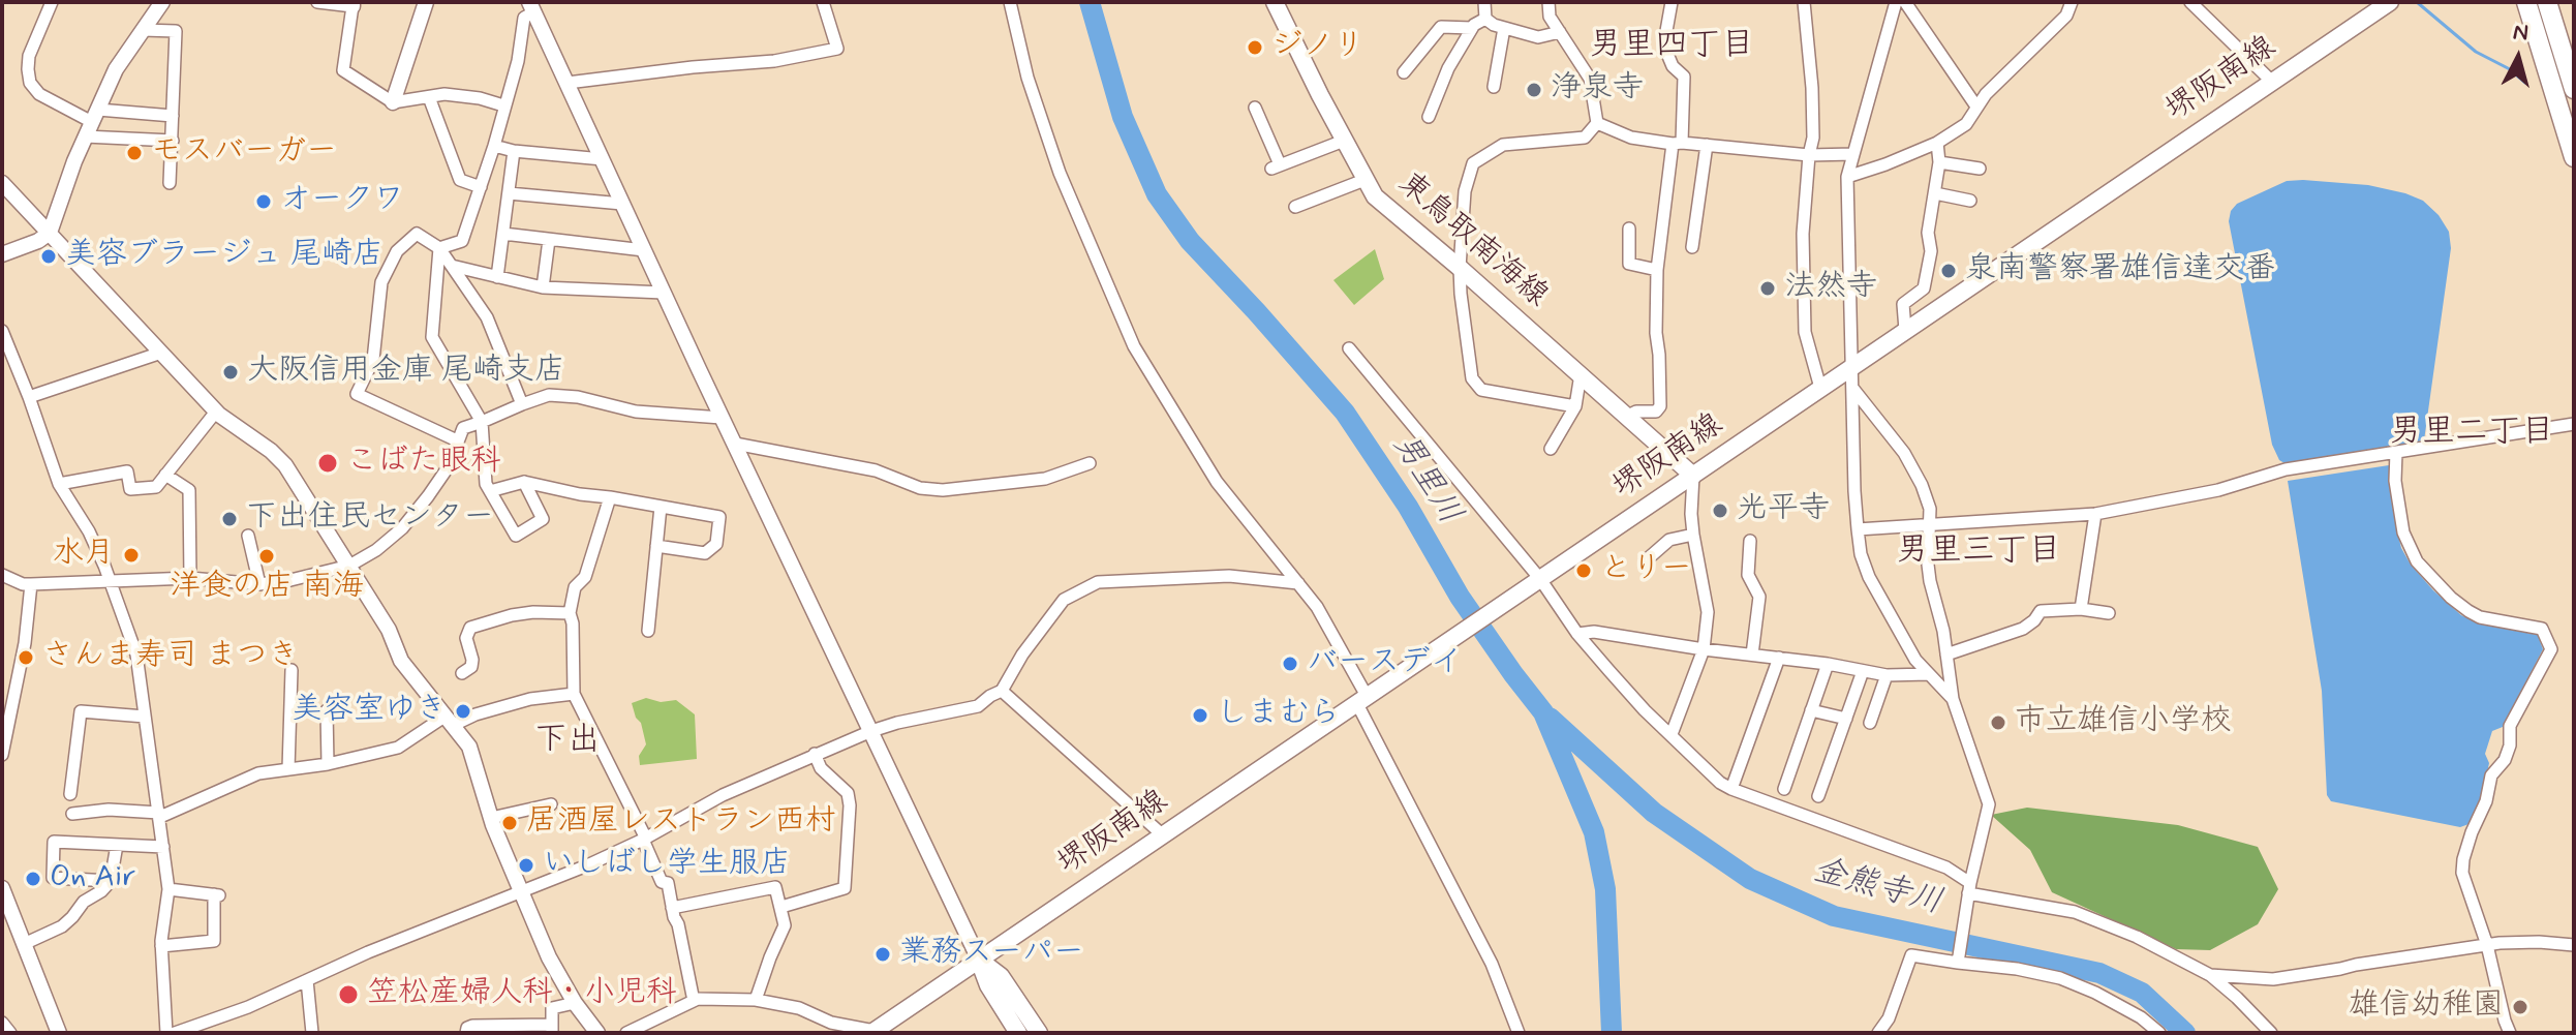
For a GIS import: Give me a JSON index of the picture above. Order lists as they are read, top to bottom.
{
  "streets": {
    "main road": ["堺阪南線", "東鳥取南海線"]
  },
  "crossings": [
    ["堺阪南線", "東鳥取南海線"]
  ],
  "districts": [
    "男里四丁目",
    "男里二丁目",
    "男里三丁目",
    "下出"
  ],
  "water": ["男里川", "金熊寺川"],
  "places": [
    "ジノリ",
    "浄泉寺",
    "モスバーガー",
    "オークワ",
    "美容ブラージュ 尾崎店",
    "泉南警察署雄信達交番",
    "法然寺",
    "大阪信用金庫 尾崎支店",
    "こばた眼科",
    "光平寺",
    "下出住民センター",
    "水月",
    "洋食の店 南海",
    "とりー",
    "さんま寿司 まつき",
    "バースデイ",
    "美容室ゆき",
    "しまむら",
    "市立雄信小学校",
    "居酒屋レストラン西村",
    "いしばし学生服店",
    "On Air",
    "業務スーパー",
    "笠松産婦人科・小児科",
    "雄信幼稚園"
  ],
  "north": "top"
}
